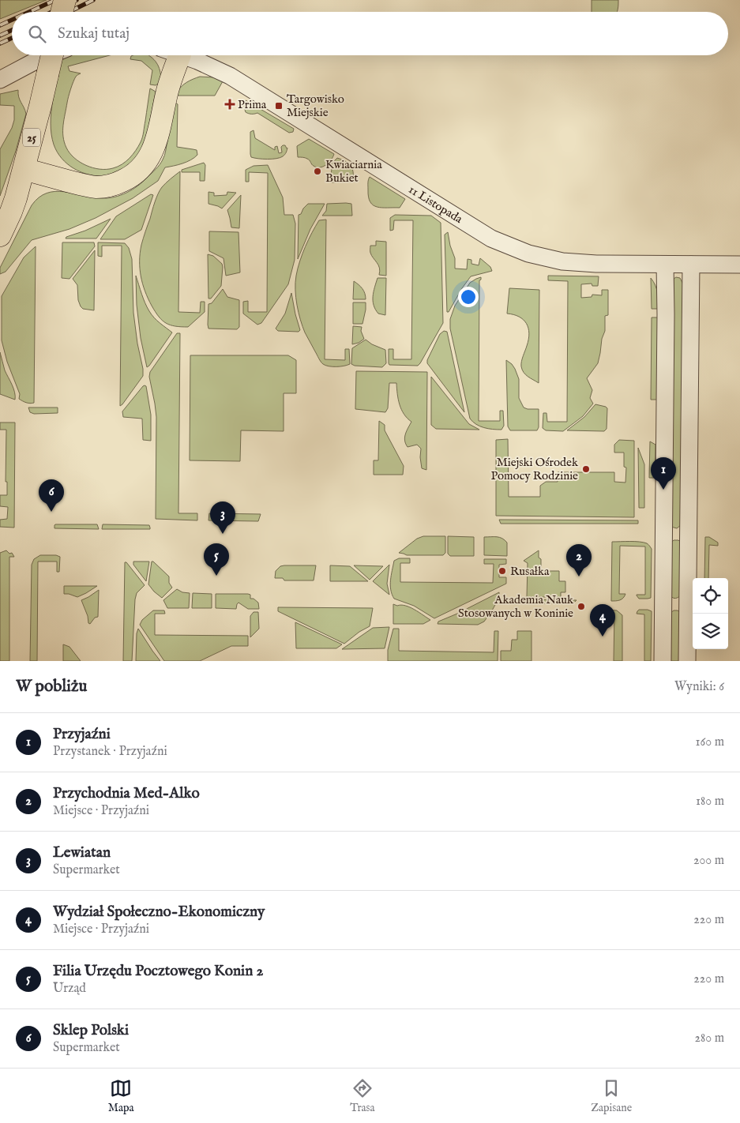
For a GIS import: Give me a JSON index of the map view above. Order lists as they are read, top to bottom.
{
  "streets": {
    "main road": ["25"],
    "street": ["11 Listopada"]
  },
  "places": {
    "health": ["Prima"],
    "transit": ["Targowisko Miejskie"],
    "other": [
      "Kwiaciarnia Bukiet",
      "Miejski Ośrodek Pomocy Rodzinie",
      "Rusałka",
      "Akademia Nauk Stosowanych w Koninie"
    ]
  },
  "page": {
    "search": "Szukaj tutaj",
    "pins": [
      "1",
      "6",
      "3",
      "5",
      "2",
      "4"
    ],
    "heading": ["W pobliżu", "Wyniki: 6"],
    "list": [
      {
        "mark": "1",
        "name": "Przyjaźni",
        "note": "Przystanek · Przyjaźni",
        "value": "160 m"
      },
      {
        "mark": "2",
        "name": "Przychodnia Med-Alko",
        "note": "Miejsce · Przyjaźni",
        "value": "180 m"
      },
      {
        "mark": "3",
        "name": "Lewiatan",
        "note": "Supermarket",
        "value": "200 m"
      },
      {
        "mark": "4",
        "name": "Wydział Społeczno-Ekonomiczny",
        "note": "Miejsce · Przyjaźni",
        "value": "220 m"
      },
      {
        "mark": "5",
        "name": "Filia Urzędu Pocztowego Konin 2",
        "note": "Urząd",
        "value": "220 m"
      },
      {
        "mark": "6",
        "name": "Sklep Polski",
        "note": "Supermarket",
        "value": "280 m"
      }
    ],
    "nav": ["Mapa", "Trasa", "Zapisane"]
  }
}
